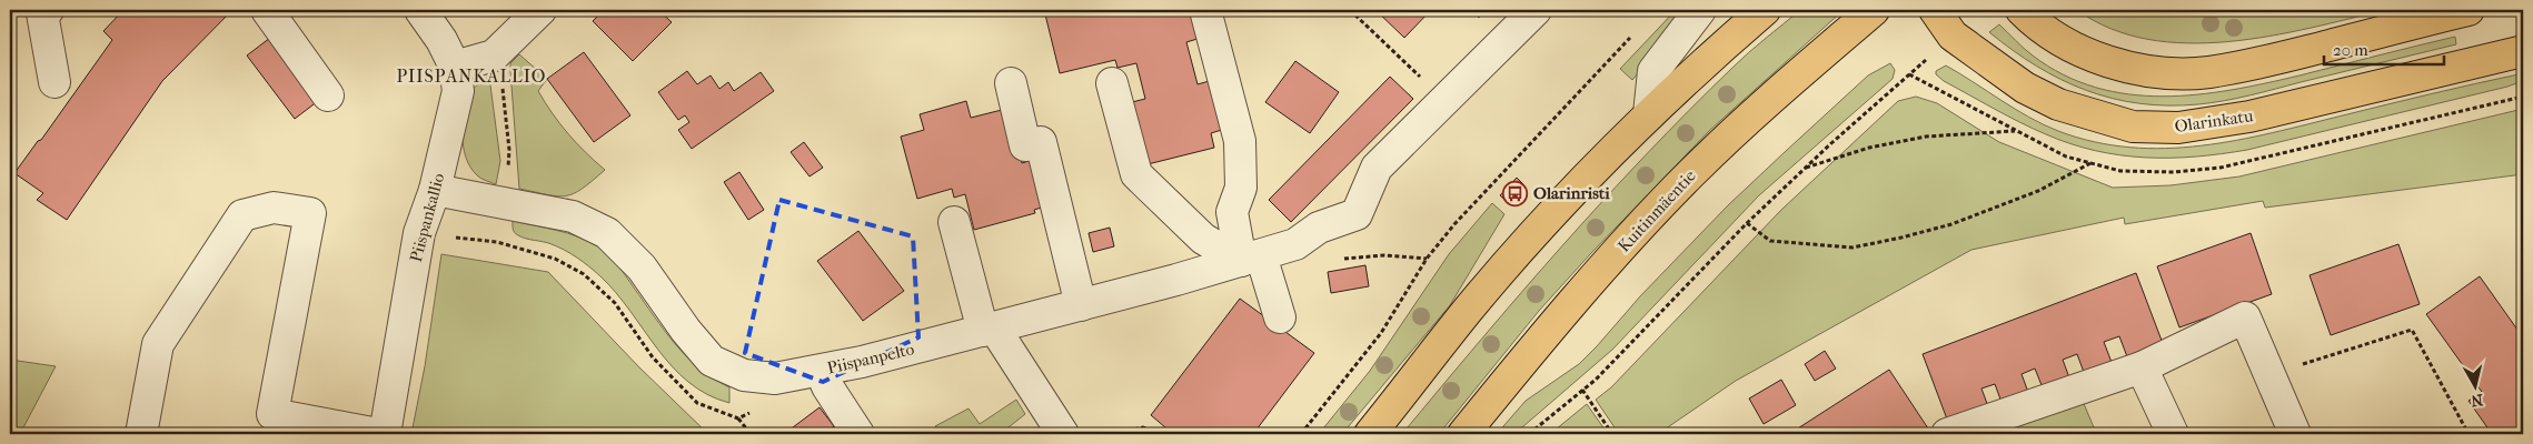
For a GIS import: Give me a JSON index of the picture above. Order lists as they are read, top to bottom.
{
  "streets": {
    "main road": ["Olarinkatu", "Kuitinmäentie"],
    "street": ["Piispankallio", "Piispanpelto"]
  },
  "crossings": [
    ["Piispankallio", "Piispanpelto"]
  ],
  "districts": ["PIISPANKALLIO"],
  "places": {
    "bus stop": ["Olarinristi"]
  },
  "scale_bar": "20 m",
  "north": "bottom"
}
